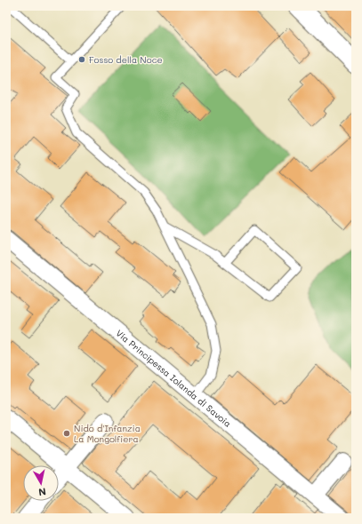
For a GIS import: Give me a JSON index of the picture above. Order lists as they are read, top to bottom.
{
  "streets": {
    "street": ["Via Principessa Iolanda di Savoia"]
  },
  "places": ["Fosso della Noce", "Nido d'Infanzia La Mongolfiera"],
  "north": "bottom"
}
